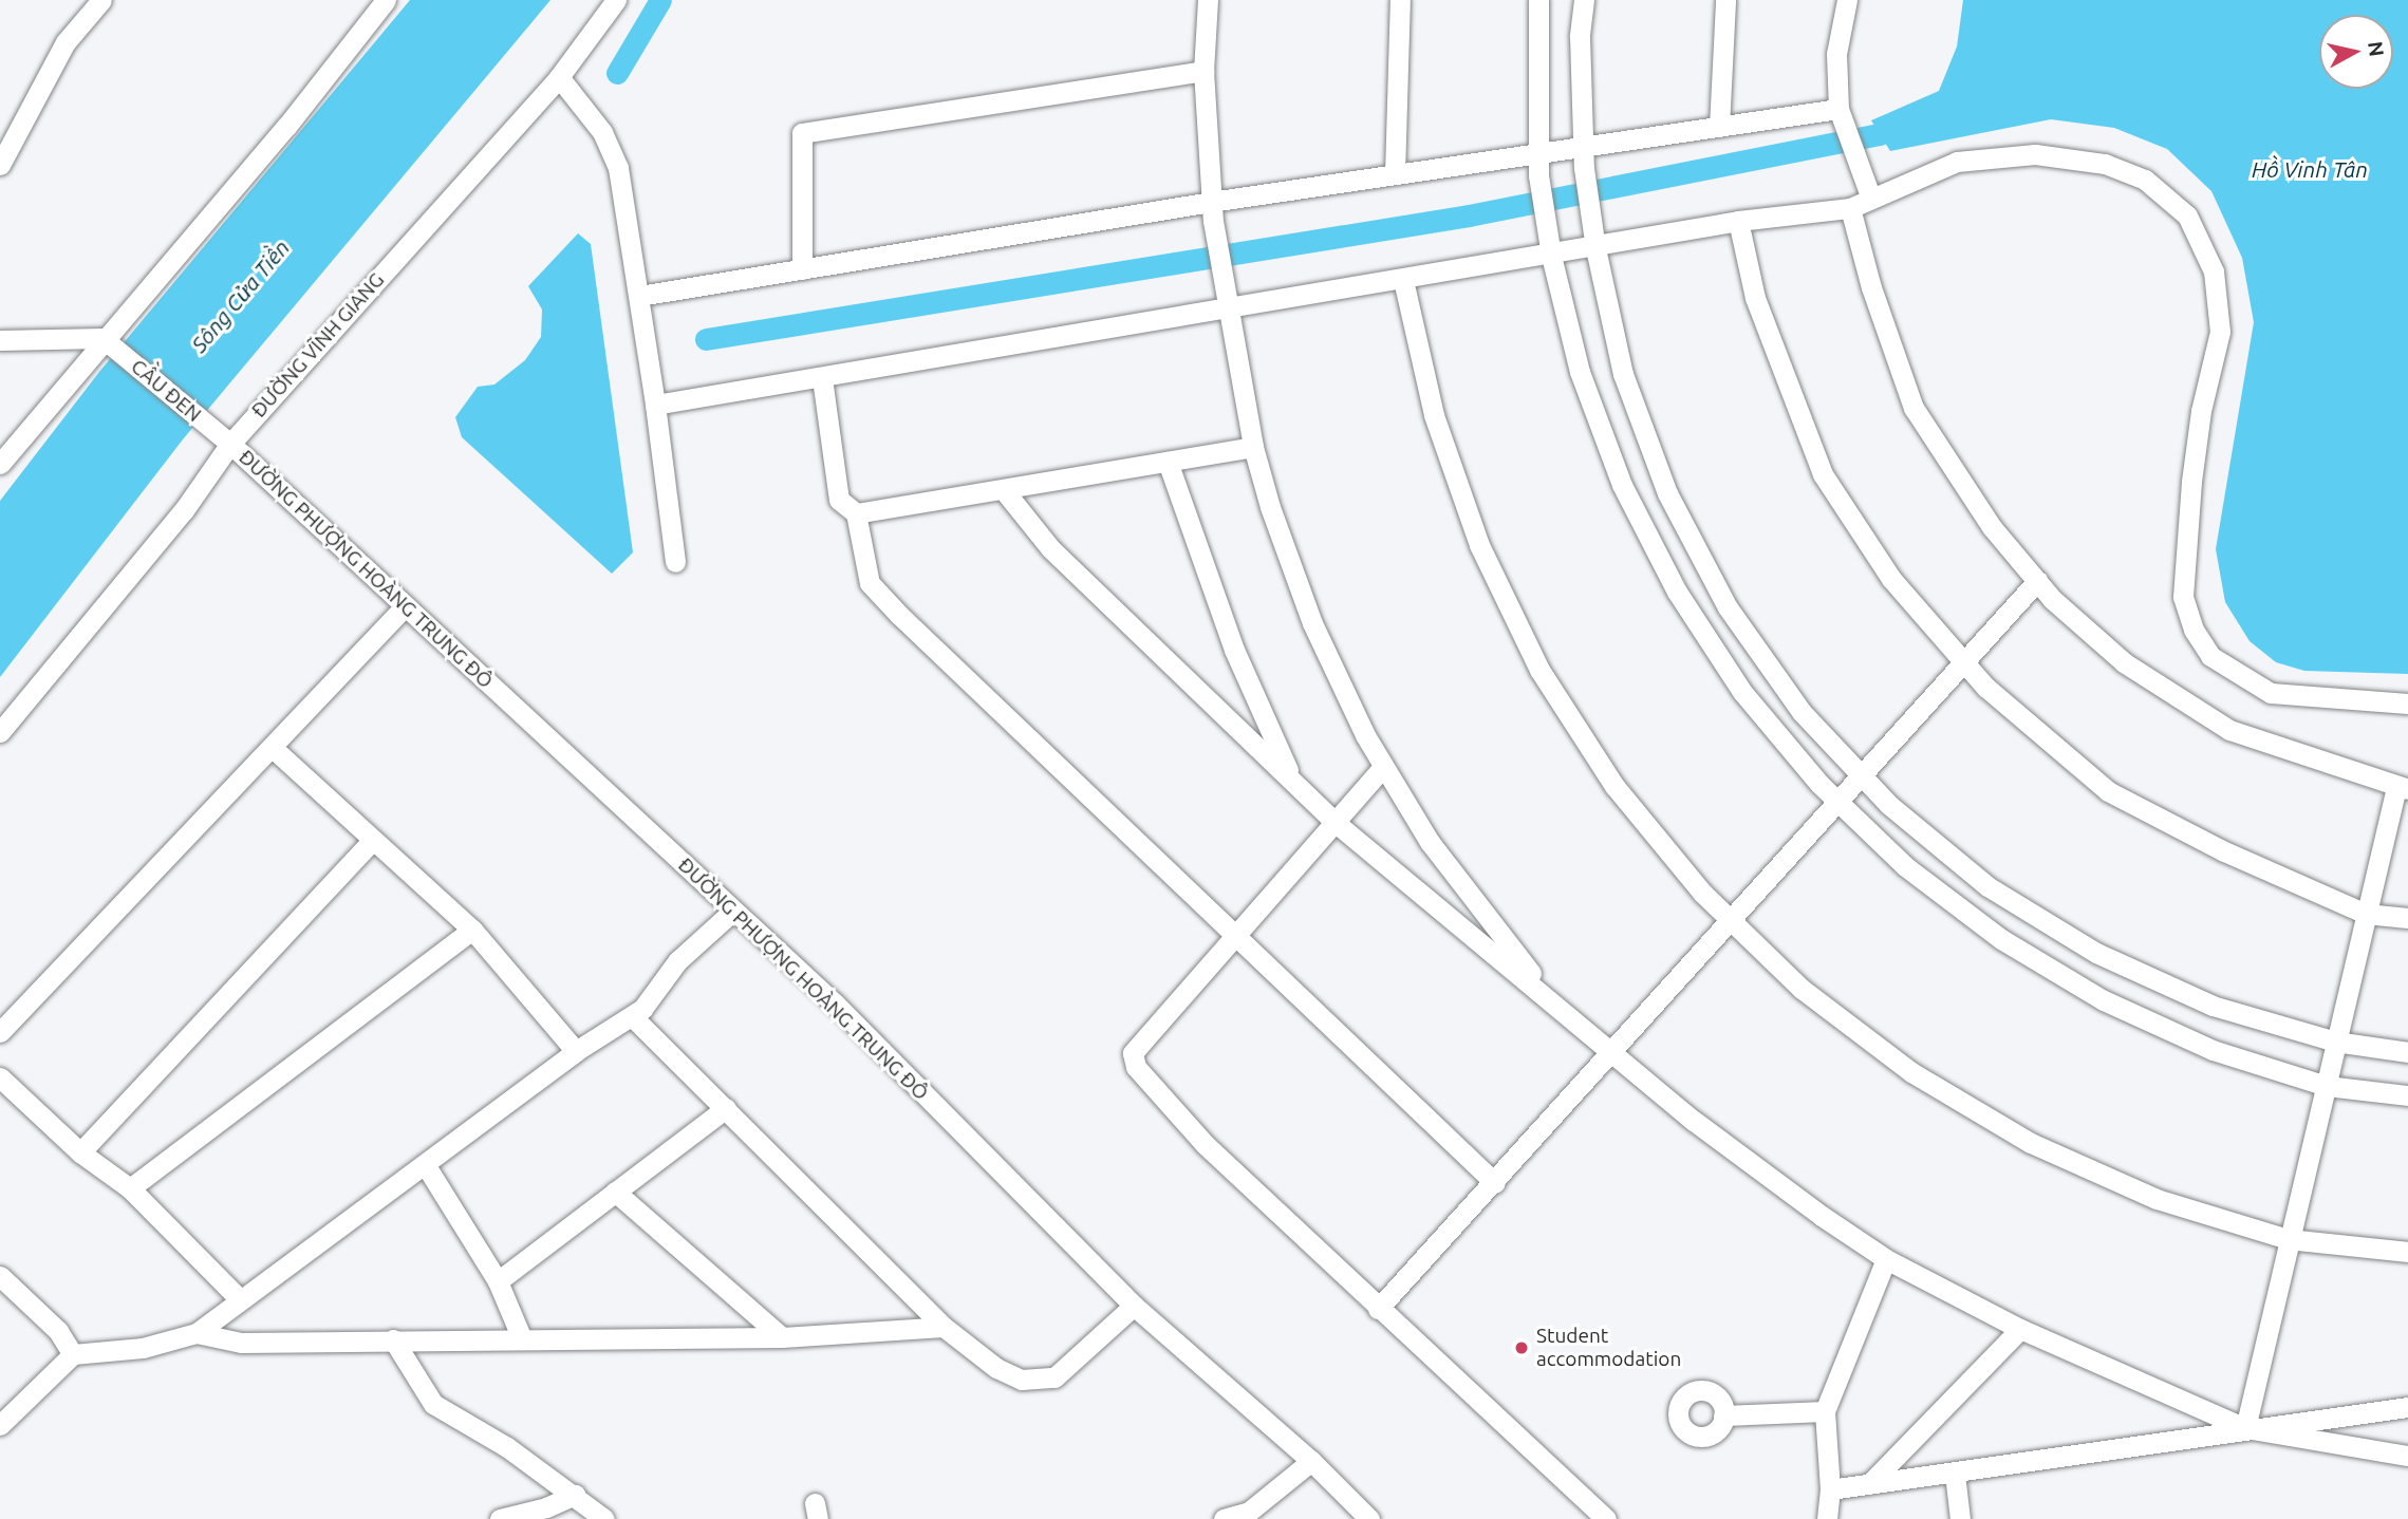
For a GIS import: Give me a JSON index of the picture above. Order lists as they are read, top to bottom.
{
  "streets": {
    "street": ["ĐƯỜNG VĨNH GIANG", "CẦU ĐEN", "ĐƯỜNG PHƯỢNG HOÀNG TRUNG ĐÔ"]
  },
  "crossings": [
    ["ĐƯỜNG VĨNH GIANG", "CẦU ĐEN"],
    ["ĐƯỜNG VĨNH GIANG", "ĐƯỜNG PHƯỢNG HOÀNG TRUNG ĐÔ"],
    ["CẦU ĐEN", "ĐƯỜNG PHƯỢNG HOÀNG TRUNG ĐÔ"]
  ],
  "water": ["Hồ Vinh Tân", "Sông Cửa Tiền"],
  "places": ["Student accommodation"],
  "north": "right"
}
